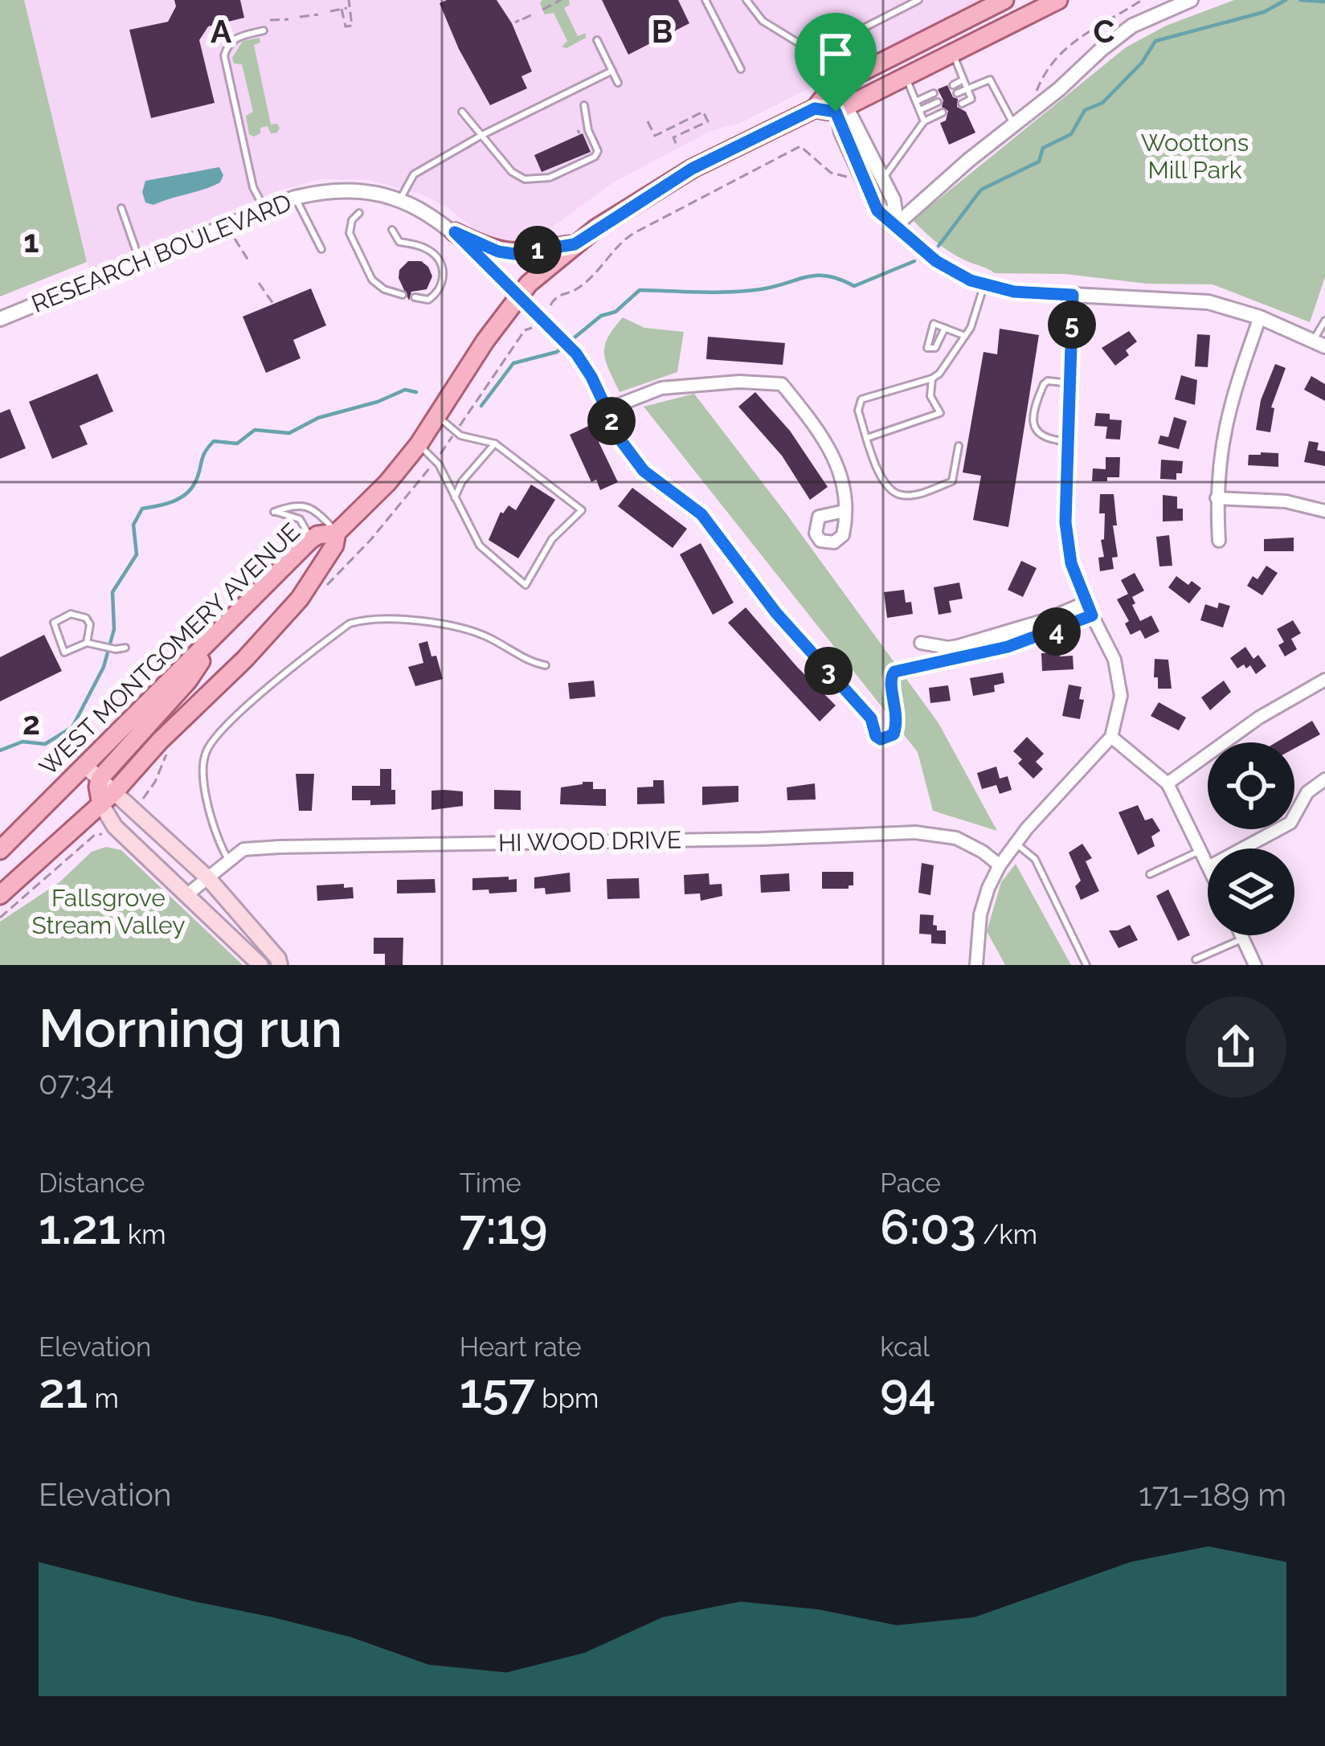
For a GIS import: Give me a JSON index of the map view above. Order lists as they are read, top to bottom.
{
  "streets": {
    "main road": ["WEST MONTGOMERY AVENUE"],
    "street": ["RESEARCH BOULEVARD", "HI WOOD DRIVE"]
  },
  "crossings": [
    ["RESEARCH BOULEVARD", "WEST MONTGOMERY AVENUE"]
  ],
  "parks": ["Woottons Mill Park", "Fallsgrove Stream Valley"],
  "page": {
    "pins": [
      "1",
      "5",
      "2",
      "4",
      "3"
    ],
    "heading": ["Morning run", "07:34"],
    "stats": [
      ["Distance", "1.21 km"],
      ["Time", "7:19"],
      ["Pace", "6:03 /km"],
      ["Elevation", "21 m"],
      ["Heart rate", "157 bpm"],
      ["kcal", "94"]
    ],
    "chart": ["Elevation", "171–189 m"]
  },
  "grid": {
    "columns": ["A", "B", "C"],
    "rows": ["1", "2"]
  }
}
